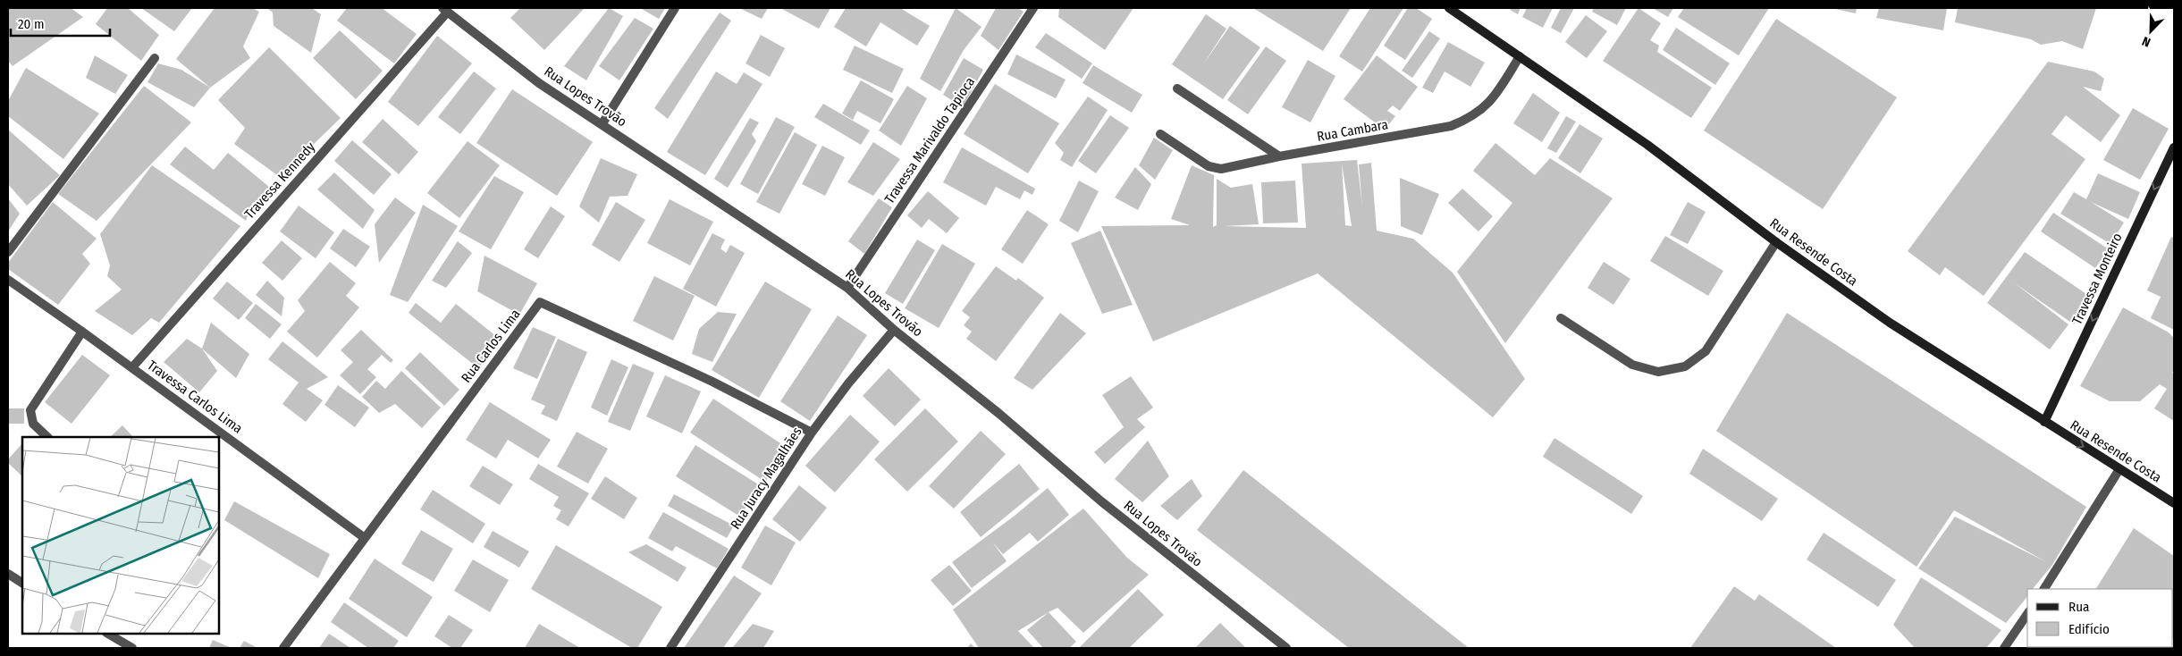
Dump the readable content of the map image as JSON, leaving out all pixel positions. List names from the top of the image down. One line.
{"streets":{"main road":["Rua Resende Costa","Travessa Monteiro"],"street":["Rua Lopes Trovão","Rua Cambara","Travessa Marivaldo Tapioca","Travessa Kennedy","Rua Carlos Lima","Travessa Carlos Lima","Rua Juracy Magalhães"]},"crossings":[["Rua Lopes Trovão","Travessa Marivaldo Tapioca"],["Rua Lopes Trovão","Travessa Kennedy"],["Rua Lopes Trovão","Rua Juracy Magalhães"],["Rua Cambara","Rua Resende Costa"],["Travessa Kennedy","Travessa Carlos Lima"],["Rua Resende Costa","Travessa Monteiro"],["Rua Carlos Lima","Travessa Carlos Lima"],["Rua Carlos Lima","Rua Juracy Magalhães"]],"one_way":["Travessa Monteiro"],"legend":["Rua","Edifício"],"scale_bar":"20 m","north":"bottom left"}
